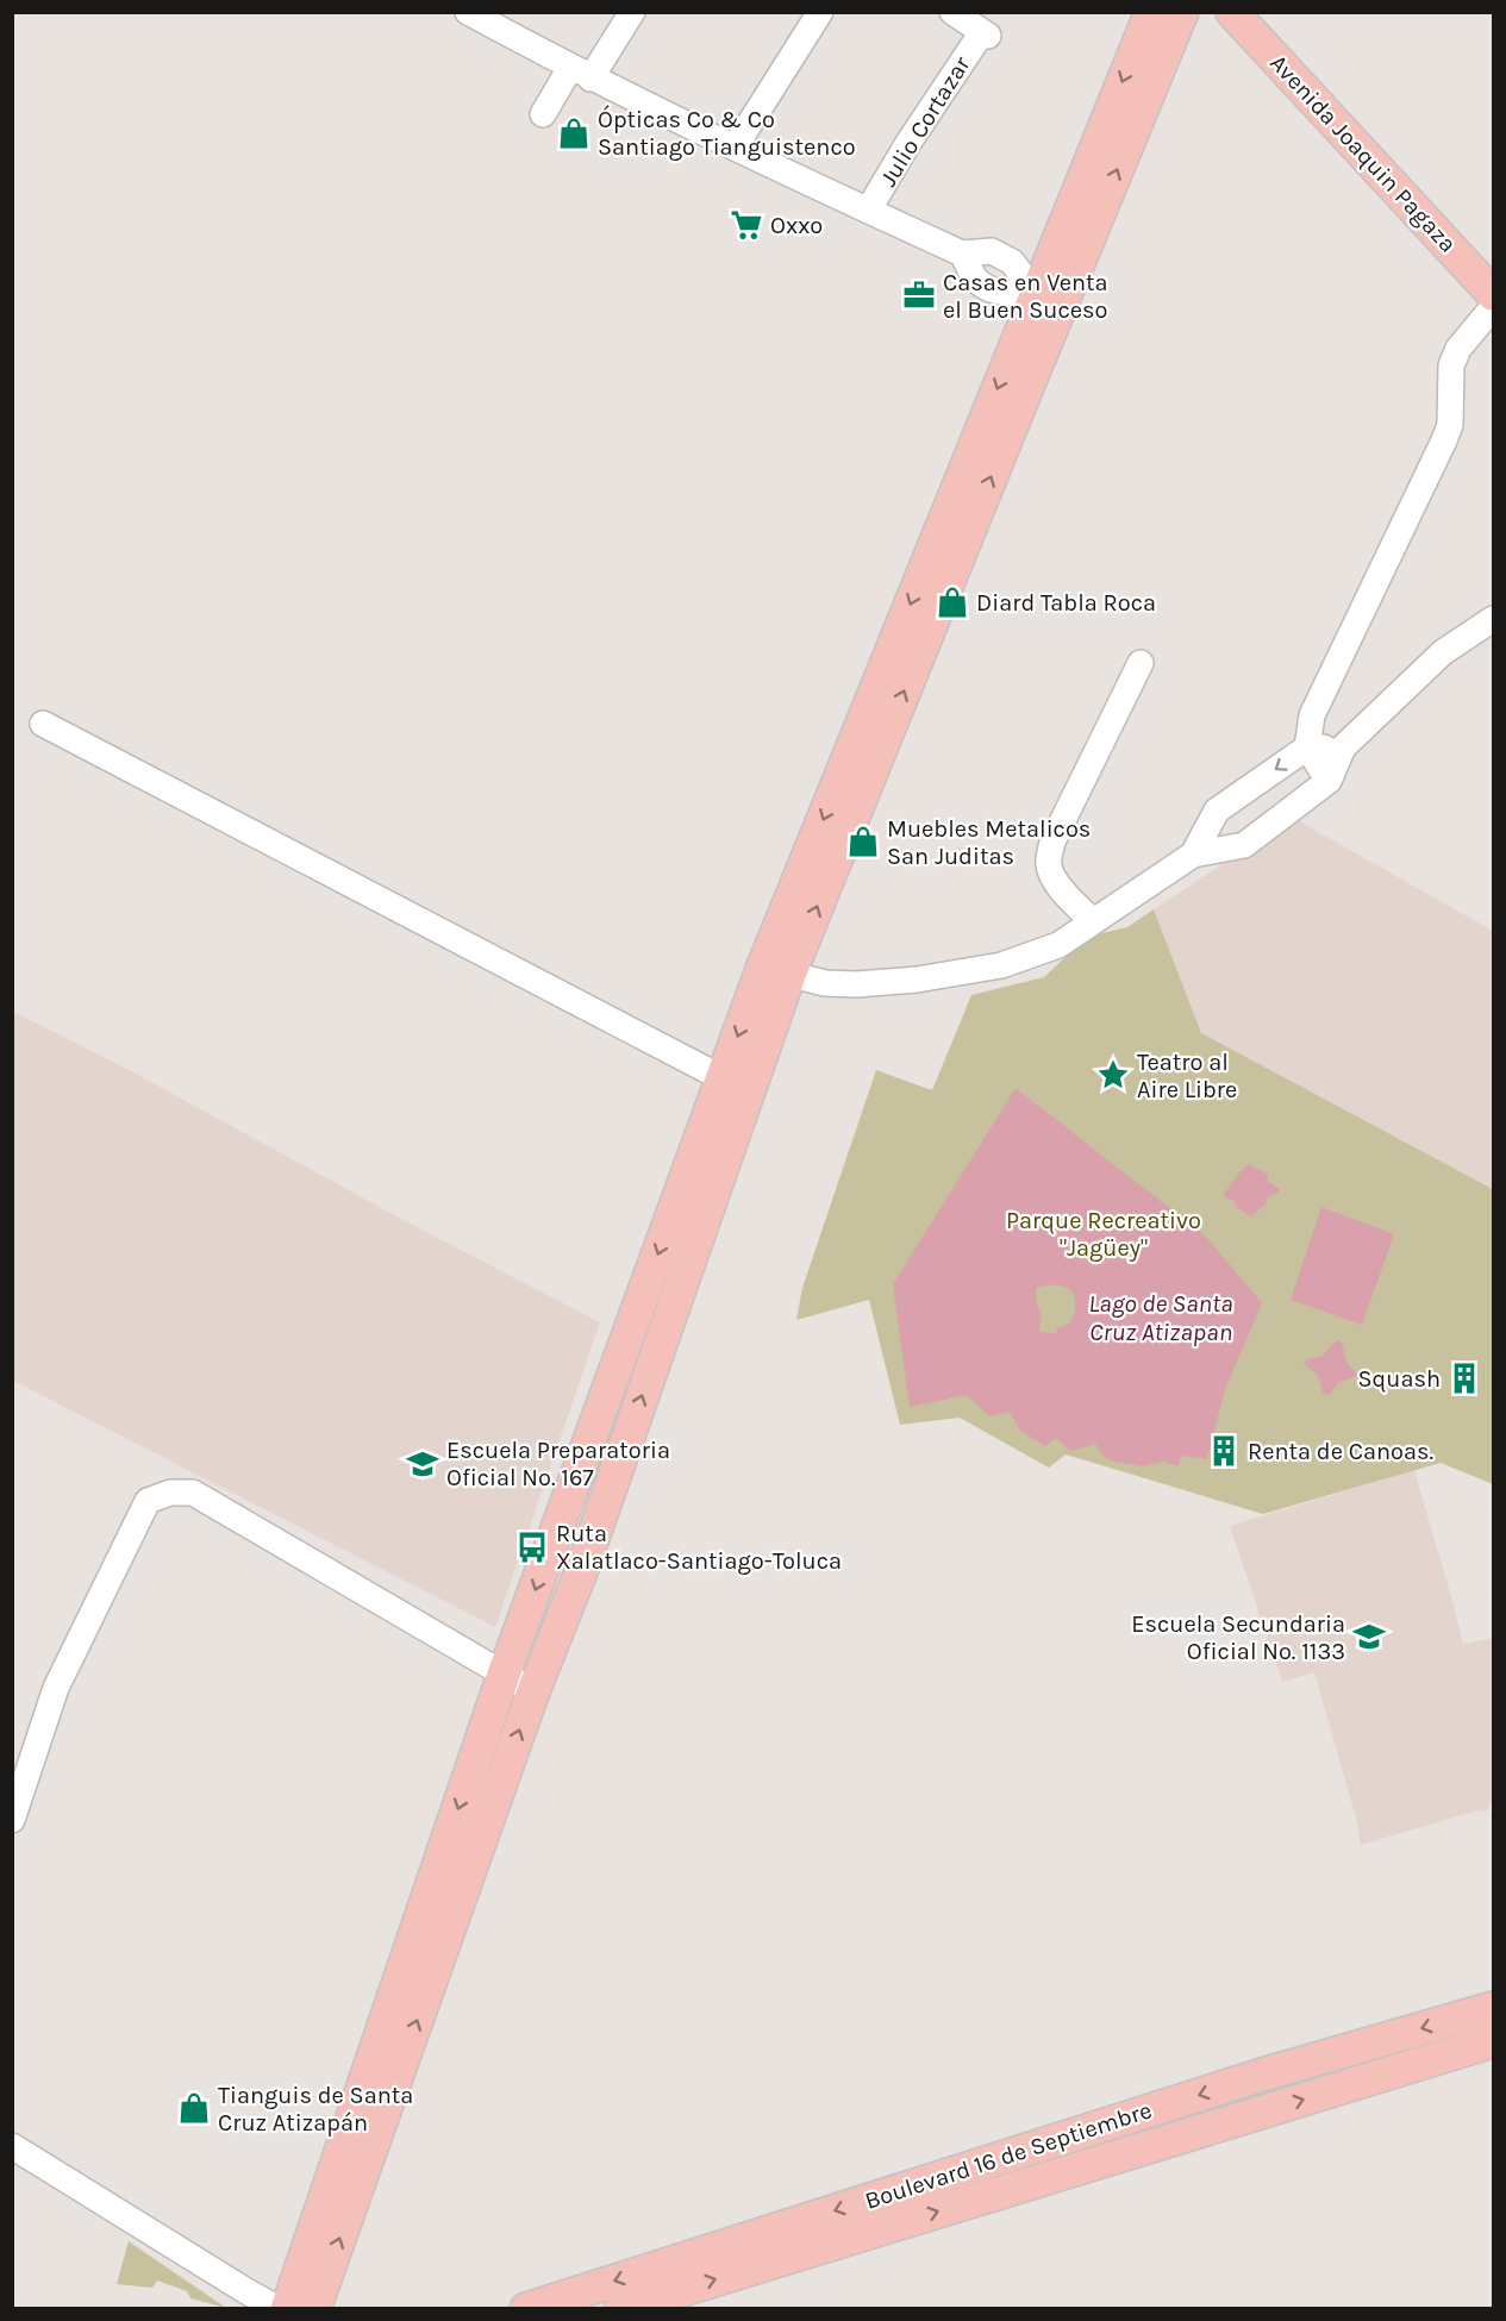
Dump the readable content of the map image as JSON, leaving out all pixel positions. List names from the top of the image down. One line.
{"streets":{"main road":["Avenida Joaquin Pagaza","Boulevard 16 de Septiembre"],"street":["Julio Cortazar"]},"water":["Lago de Santa Cruz Atizapan"],"parks":["Parque Recreativo \"Jagüey\""],"places":{"shop":["Ópticas Co & Co Santiago Tianguistenco","Diard Tabla Roca","Muebles Metalicos San Juditas","Tianguis de Santa Cruz Atizapán"],"supermarket":["Oxxo"],"office":["Casas en Venta el Buen Suceso"],"place":["Teatro al Aire Libre"],"building":["Squash","Renta de Canoas."],"school or university":["Escuela Preparatoria Oficial No. 167","Escuela Secundaria Oficial No. 1133"],"bus stop":["Ruta Xalatlaco-Santiago-Toluca"]}}
